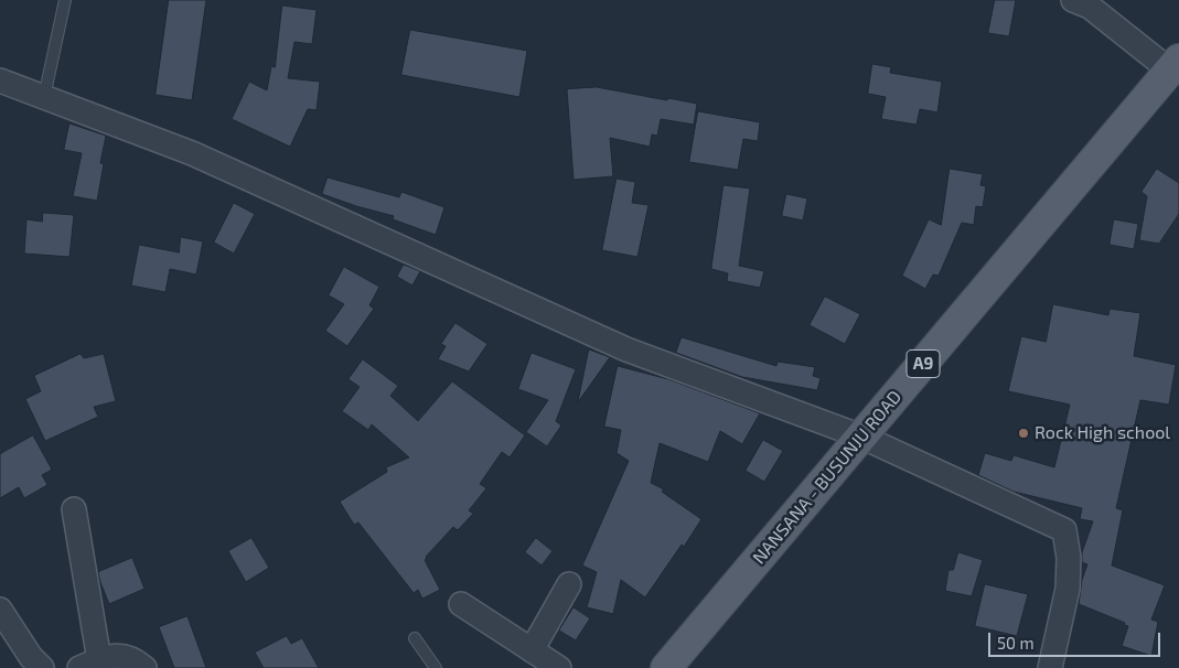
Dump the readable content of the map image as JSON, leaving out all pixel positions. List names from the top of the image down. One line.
{"streets":{"main road":["A9","NANSANA - BUSUNJU ROAD"]},"places":["Rock High school"],"scale_bar":"50 m"}
